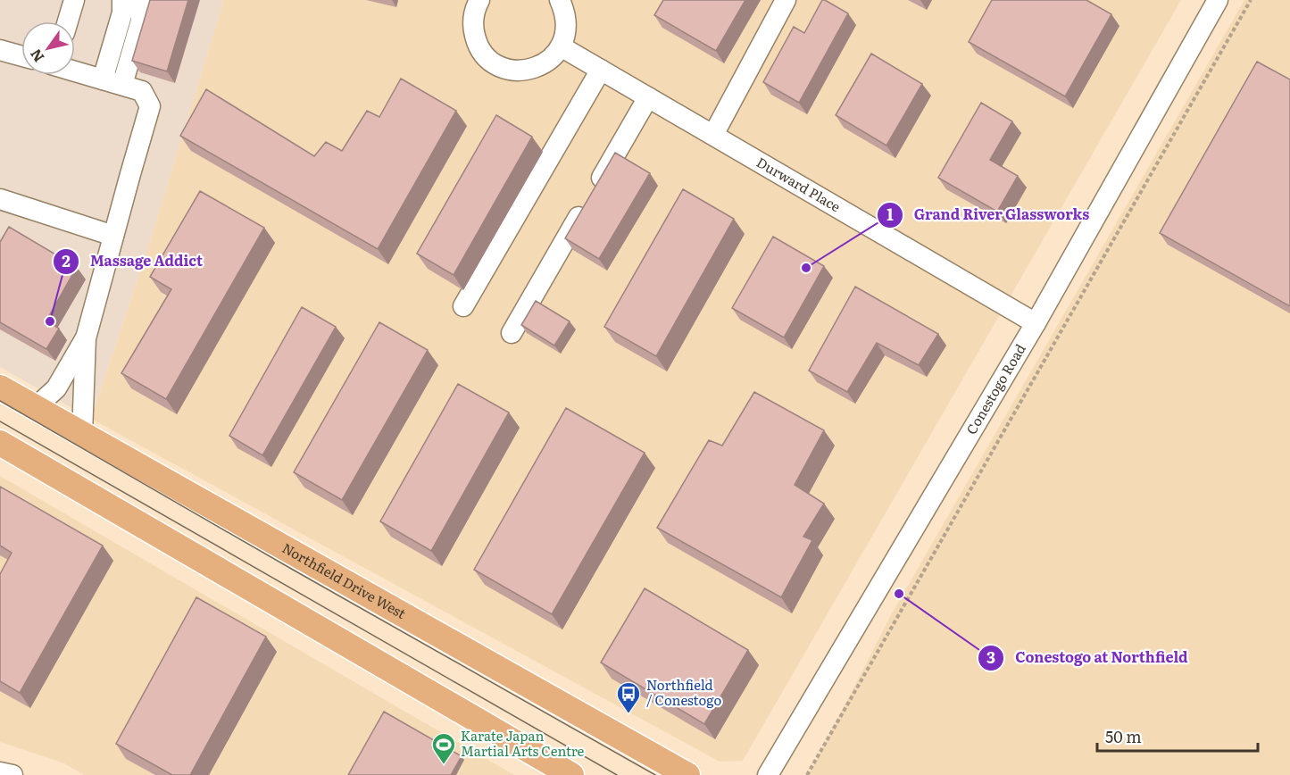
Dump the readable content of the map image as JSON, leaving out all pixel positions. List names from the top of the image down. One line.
{"streets":{"main road":["Northfield Drive West"],"street":["Durward Place","Conestogo Road"]},"crossings":[["Durward Place","Conestogo Road"]],"places":{"other":["Grand River Glassworks","Massage Addict","Conestogo at Northfield"],"bus stop":["Northfield / Conestogo"],"sports":["Karate Japan Martial Arts Centre"]},"scale_bar":"50 m","north":"bottom left"}
